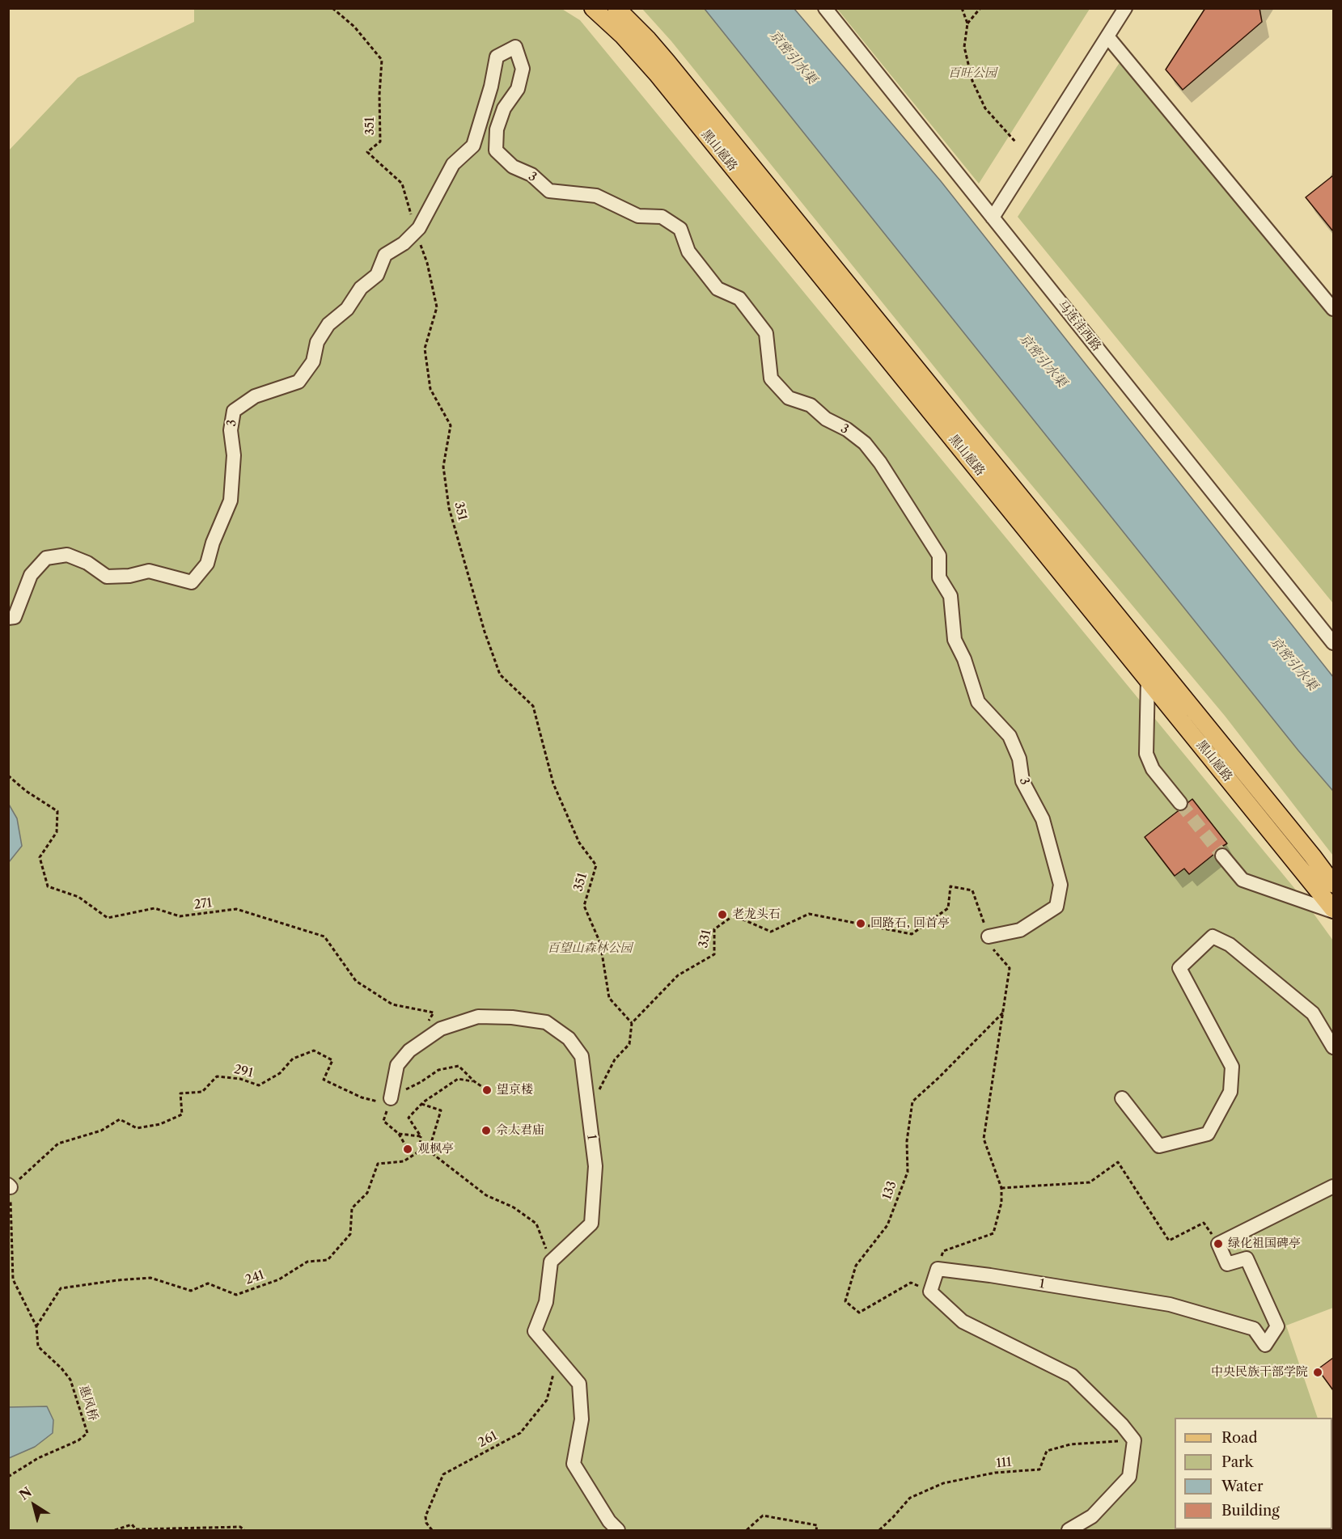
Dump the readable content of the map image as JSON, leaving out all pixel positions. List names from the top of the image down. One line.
{"streets":{"main road":["黑山扈路"],"street":["3","马连洼西路","1"],"path":["351","271","331","291","133","241","惠风桥","261","111"]},"crossings":[["351","3"],["351","331"],["3","331"],["291","1"],["241","惠风桥"]],"water":["京密引水渠"],"parks":["百旺公园","百望山森林公园"],"places":["老龙头石","回路石, 回首亭","望京楼","佘太君庙","观枫亭","绿化祖国碑亭","中央民族干部学院"],"legend":["Road","Park","Water","Building"],"north":"top left"}
